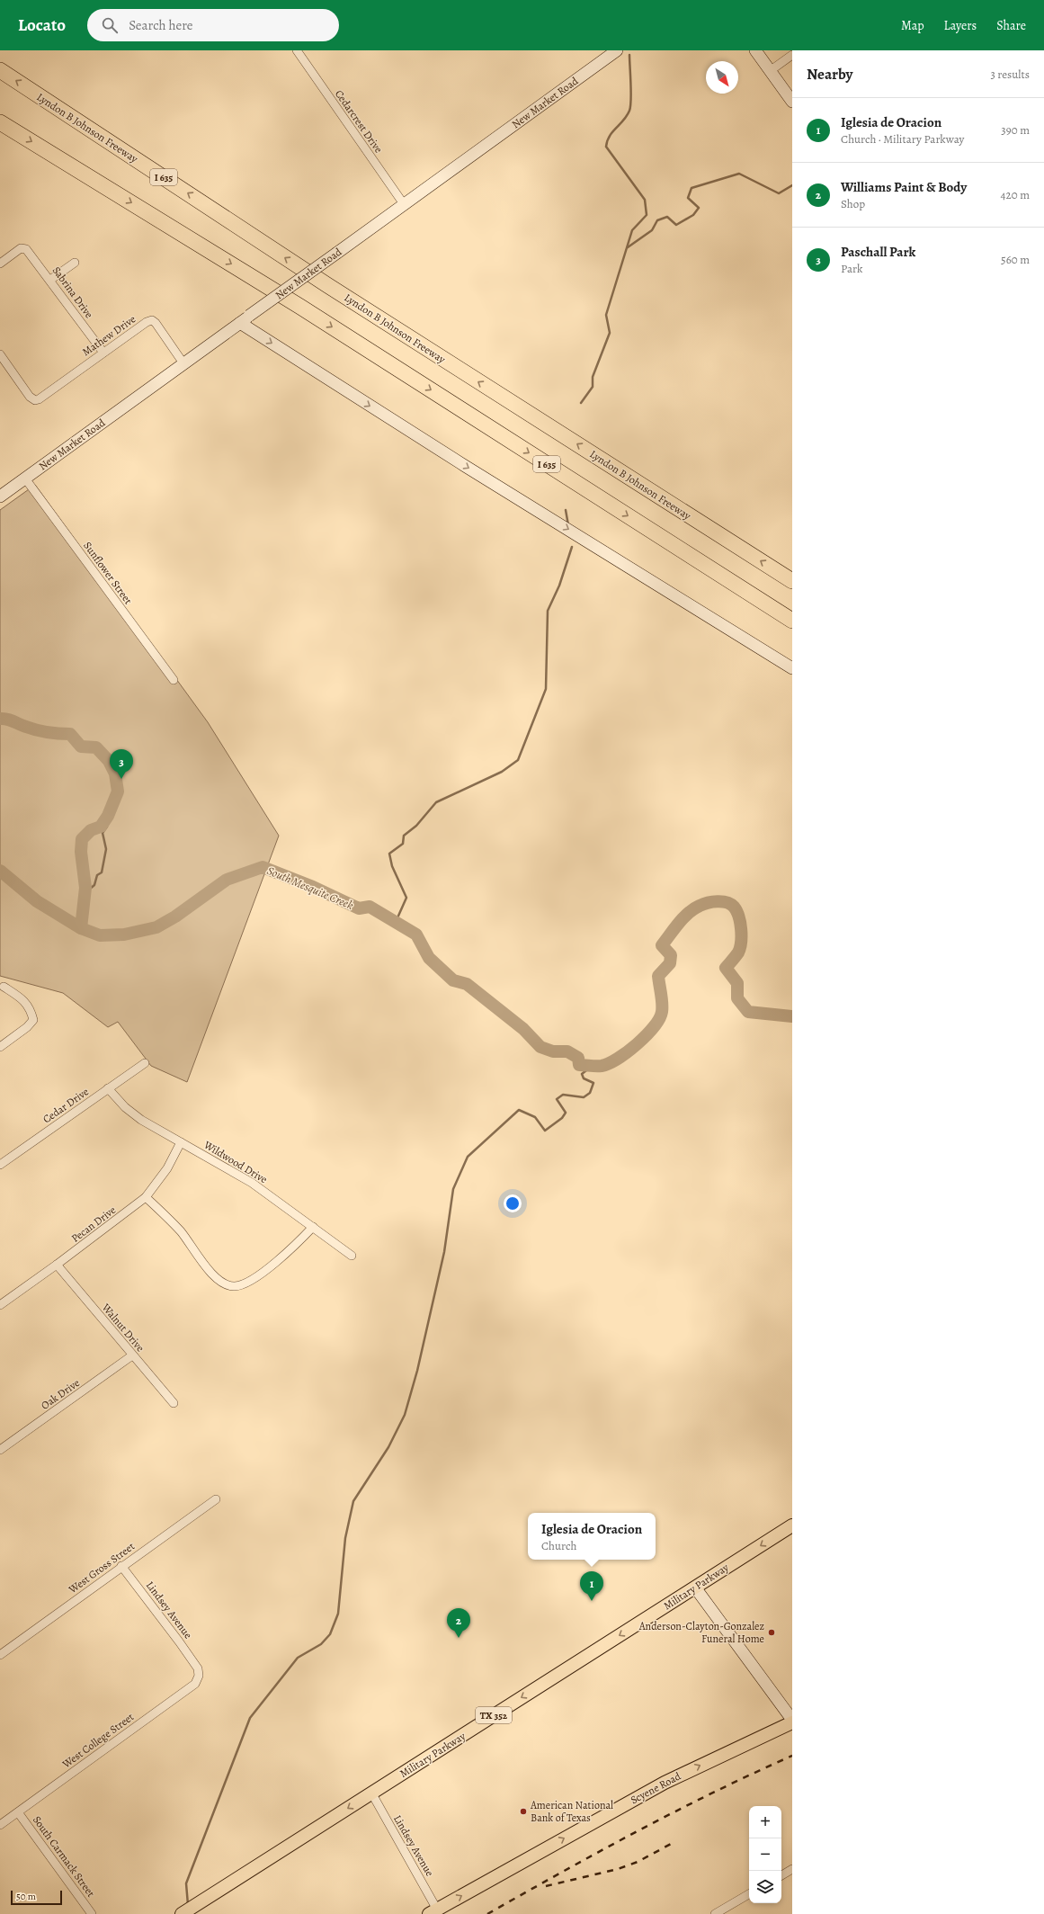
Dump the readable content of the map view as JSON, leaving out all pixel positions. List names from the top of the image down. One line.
{"streets":{"highway":["Lyndon B Johnson Freeway","I 635"],"main road":["Military Parkway","TX 352","Scyene Road"],"street":["New Market Road","Cedarcrest Drive","Sabrina Drive","Mathew Drive","Sunflower Street","Cedar Drive","Wildwood Drive","Pecan Drive","Walnut Drive","Oak Drive","West Gross Street","Lindsey Avenue","West College Street","South Carmack Street"]},"crossings":[["New Market Road","Cedarcrest Drive"],["New Market Road","Mathew Drive"],["New Market Road","Sunflower Street"],["Sabrina Drive","Mathew Drive"],["Cedar Drive","Wildwood Drive"],["Wildwood Drive","Pecan Drive"],["Pecan Drive","Walnut Drive"],["Walnut Drive","Oak Drive"],["West Gross Street","Lindsey Avenue"],["Military Parkway","Lindsey Avenue"],["Lindsey Avenue","West College Street"],["Lindsey Avenue","Scyene Road"],["West College Street","South Carmack Street"]],"one_way":["Military Parkway","Scyene Road"],"water":["South Mesquite Creek"],"places":["Anderson-Clayton-Gonzalez Funeral Home","American National Bank of Texas"],"scale_bar":"50 m","north":"bottom right","page":{"header":"Locato","search":"Search here","nav":["Map","Layers","Share"],"heading":["Nearby","3 results"],"list":[{"mark":"1","name":"Iglesia de Oracion","note":"Church · Military Parkway","value":"390 m"},{"mark":"2","name":"Williams Paint & Body","note":"Shop","value":"420 m"},{"mark":"3","name":"Paschall Park","note":"Park","value":"560 m"}],"pins":["3","1","2"],"popup":["Iglesia de Oracion","Church"],"map_buttons":["+","−"],"scale":"50 m"}}
